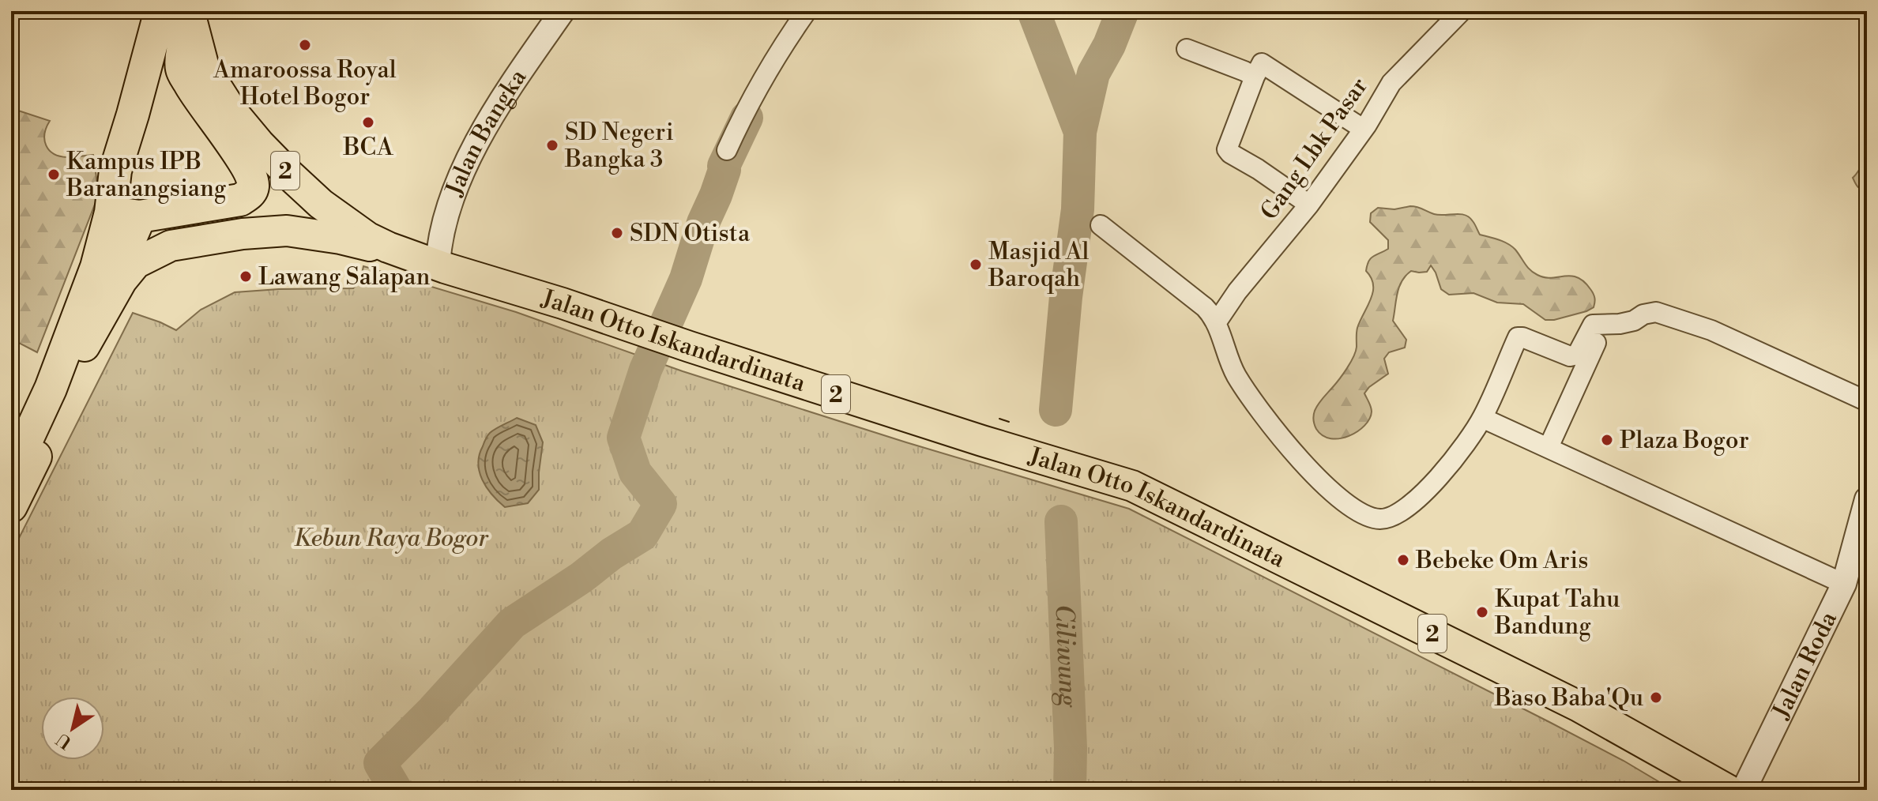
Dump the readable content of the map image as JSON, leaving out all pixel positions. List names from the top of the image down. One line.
{"streets":{"highway":["2"],"main road":["Jalan Otto Iskandardinata"],"street":["Jalan Bangka","Gang Lbk Pasar","Jalan Roda"]},"crossings":[["Jalan Bangka","Jalan Otto Iskandardinata"],["2","Jalan Otto Iskandardinata"]],"water":["Ciliwung"],"parks":["Kebun Raya Bogor"],"places":["Amaroossa Royal Hotel Bogor","BCA","SD Negeri Bangka 3","Kampus IPB Baranangsiang","SDN Otista","Masjid Al Baroqah","Lawang Salapan","Plaza Bogor","Bebeke Om Aris","Kupat Tahu Bandung","Baso Baba'Qu"],"north":"bottom left"}
